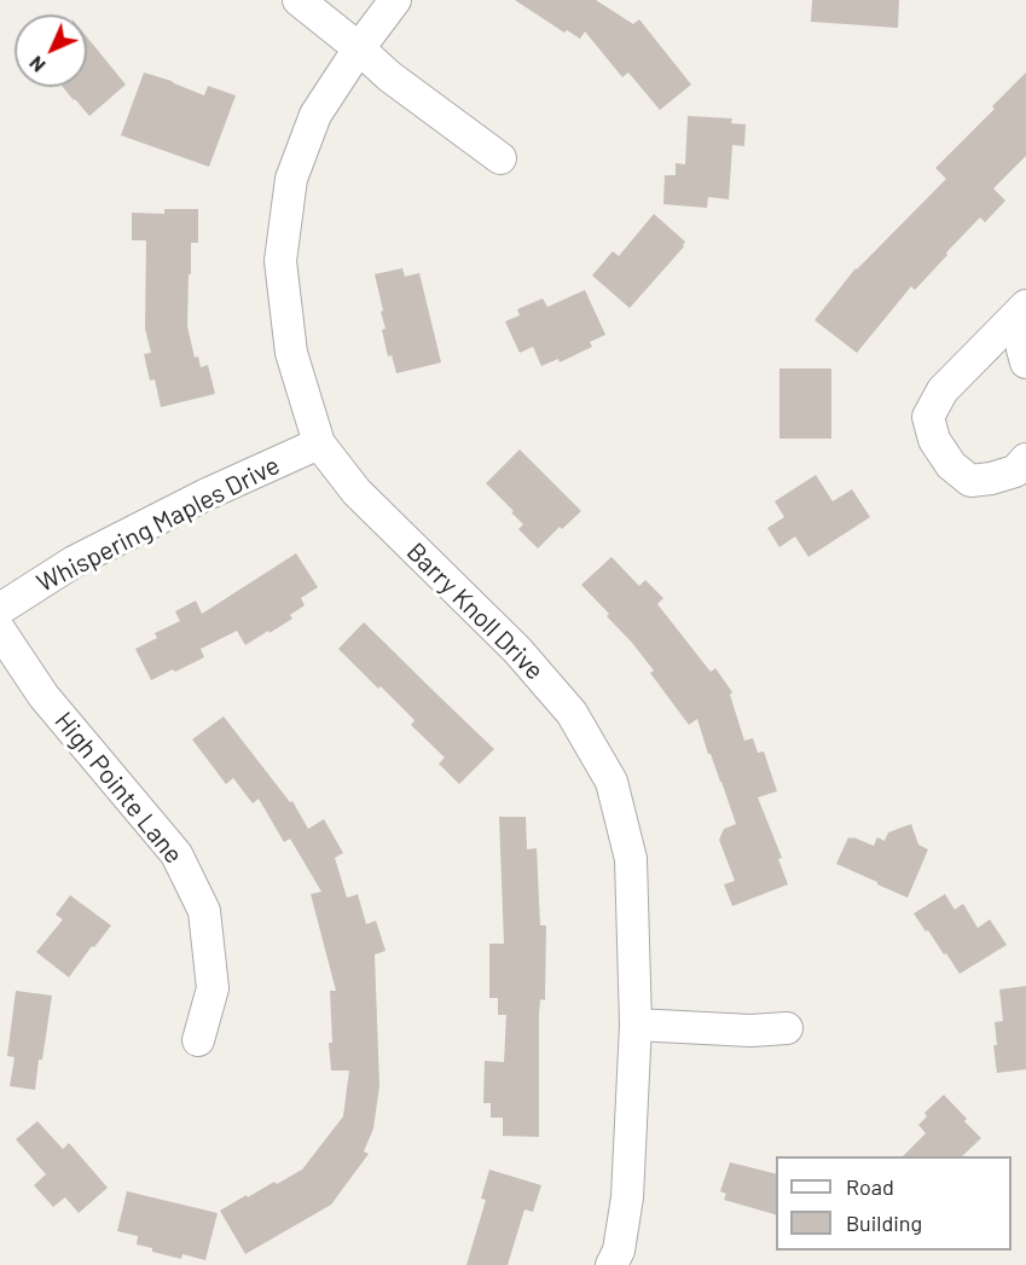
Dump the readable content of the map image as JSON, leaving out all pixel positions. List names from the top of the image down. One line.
{"streets":{"street":["Whispering Maples Drive","Barry Knoll Drive","High Pointe Lane"]},"crossings":[["Whispering Maples Drive","Barry Knoll Drive"]],"legend":["Road","Building"],"north":"bottom left"}
